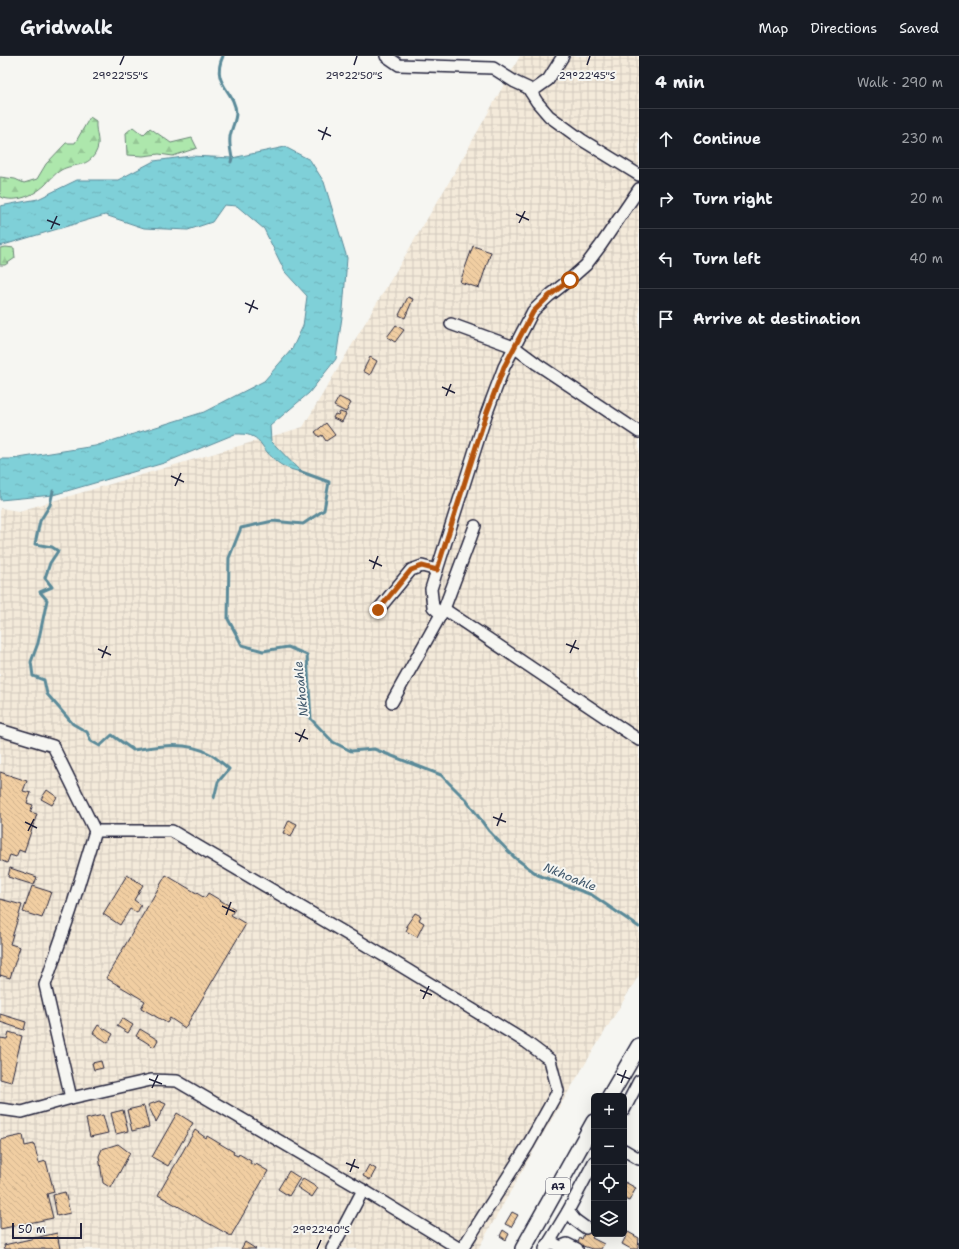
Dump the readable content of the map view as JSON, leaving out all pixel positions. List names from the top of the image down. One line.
{"streets":{"main road":["A7"]},"water":["Nkhoahle"],"scale_bar":"50 m","page":{"header":"Gridwalk","nav":["Map","Directions","Saved"],"heading":["4 min","Walk · 290 m"],"list":[["Continue","230 m"],["Turn right","20 m"],["Turn left","40 m"],"Arrive at destination"],"map_buttons":["+","−"],"scale":"50 m"},"coordinates":["29°22'55\"S","29°22'50\"S","29°22'45\"S","29°22'40\"S"]}
